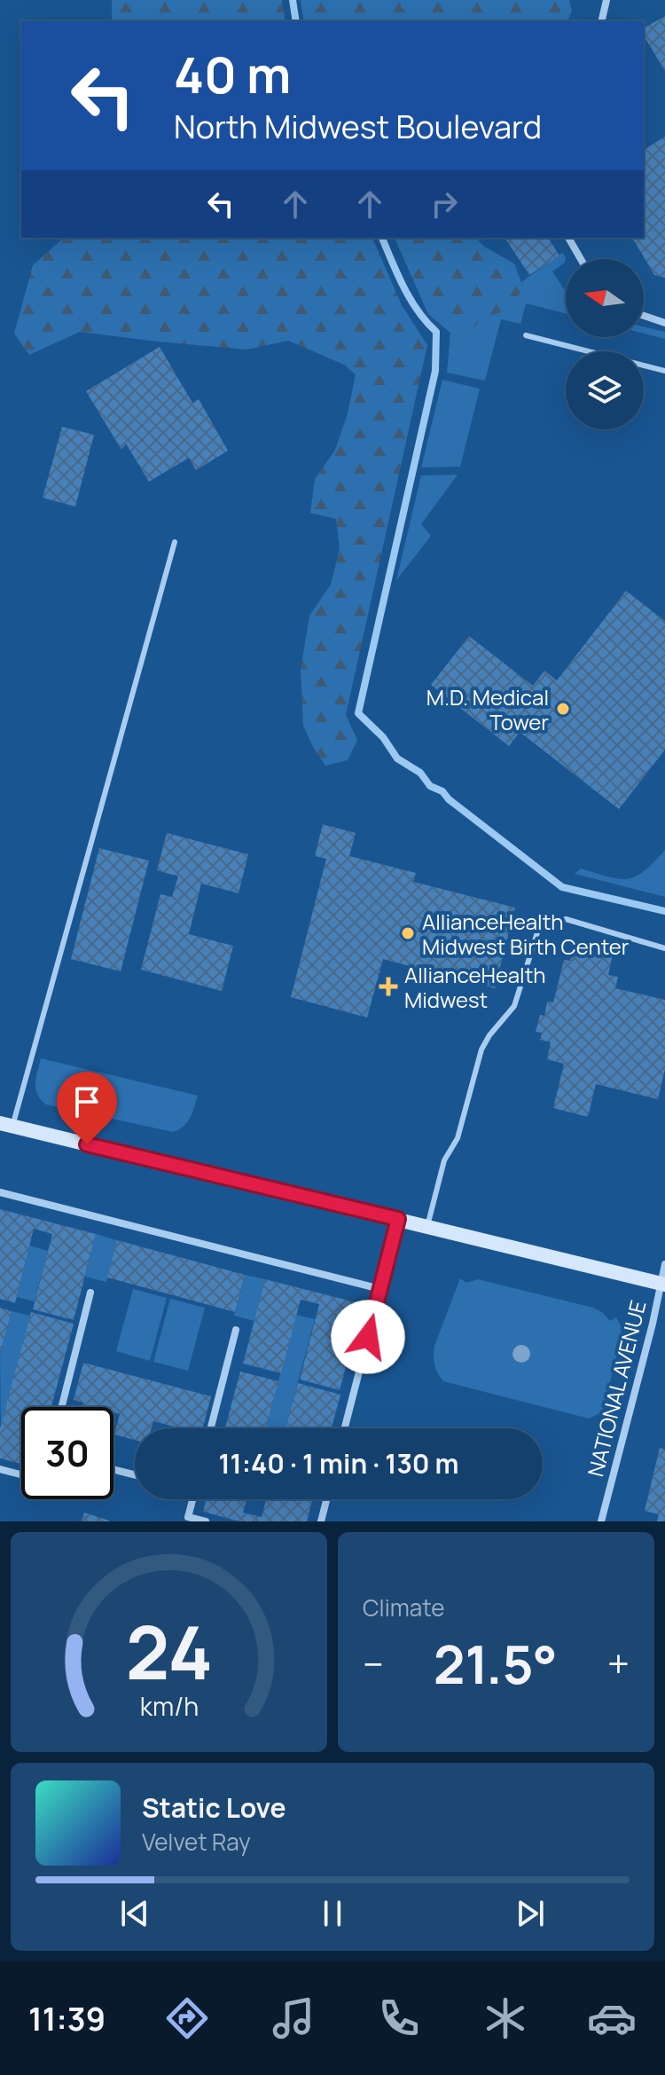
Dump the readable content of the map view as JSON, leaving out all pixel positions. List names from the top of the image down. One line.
{"streets":{"street":["NATIONAL AVENUE"]},"places":{"other":["M.D. Medical Tower","AllianceHealth Midwest Birth Center"],"health":["AllianceHealth Midwest"]},"north":"left","page":{"turn":["40 m","North Midwest Boulevard"],"limit":"30","trip":"11:40 · 1 min · 130 m","tile":"Climate","heat":["−","21.5°","+"],"song":["Static Love","Velvet Ray"],"tabs":"11:39","gauge":["24","km/h"]}}
